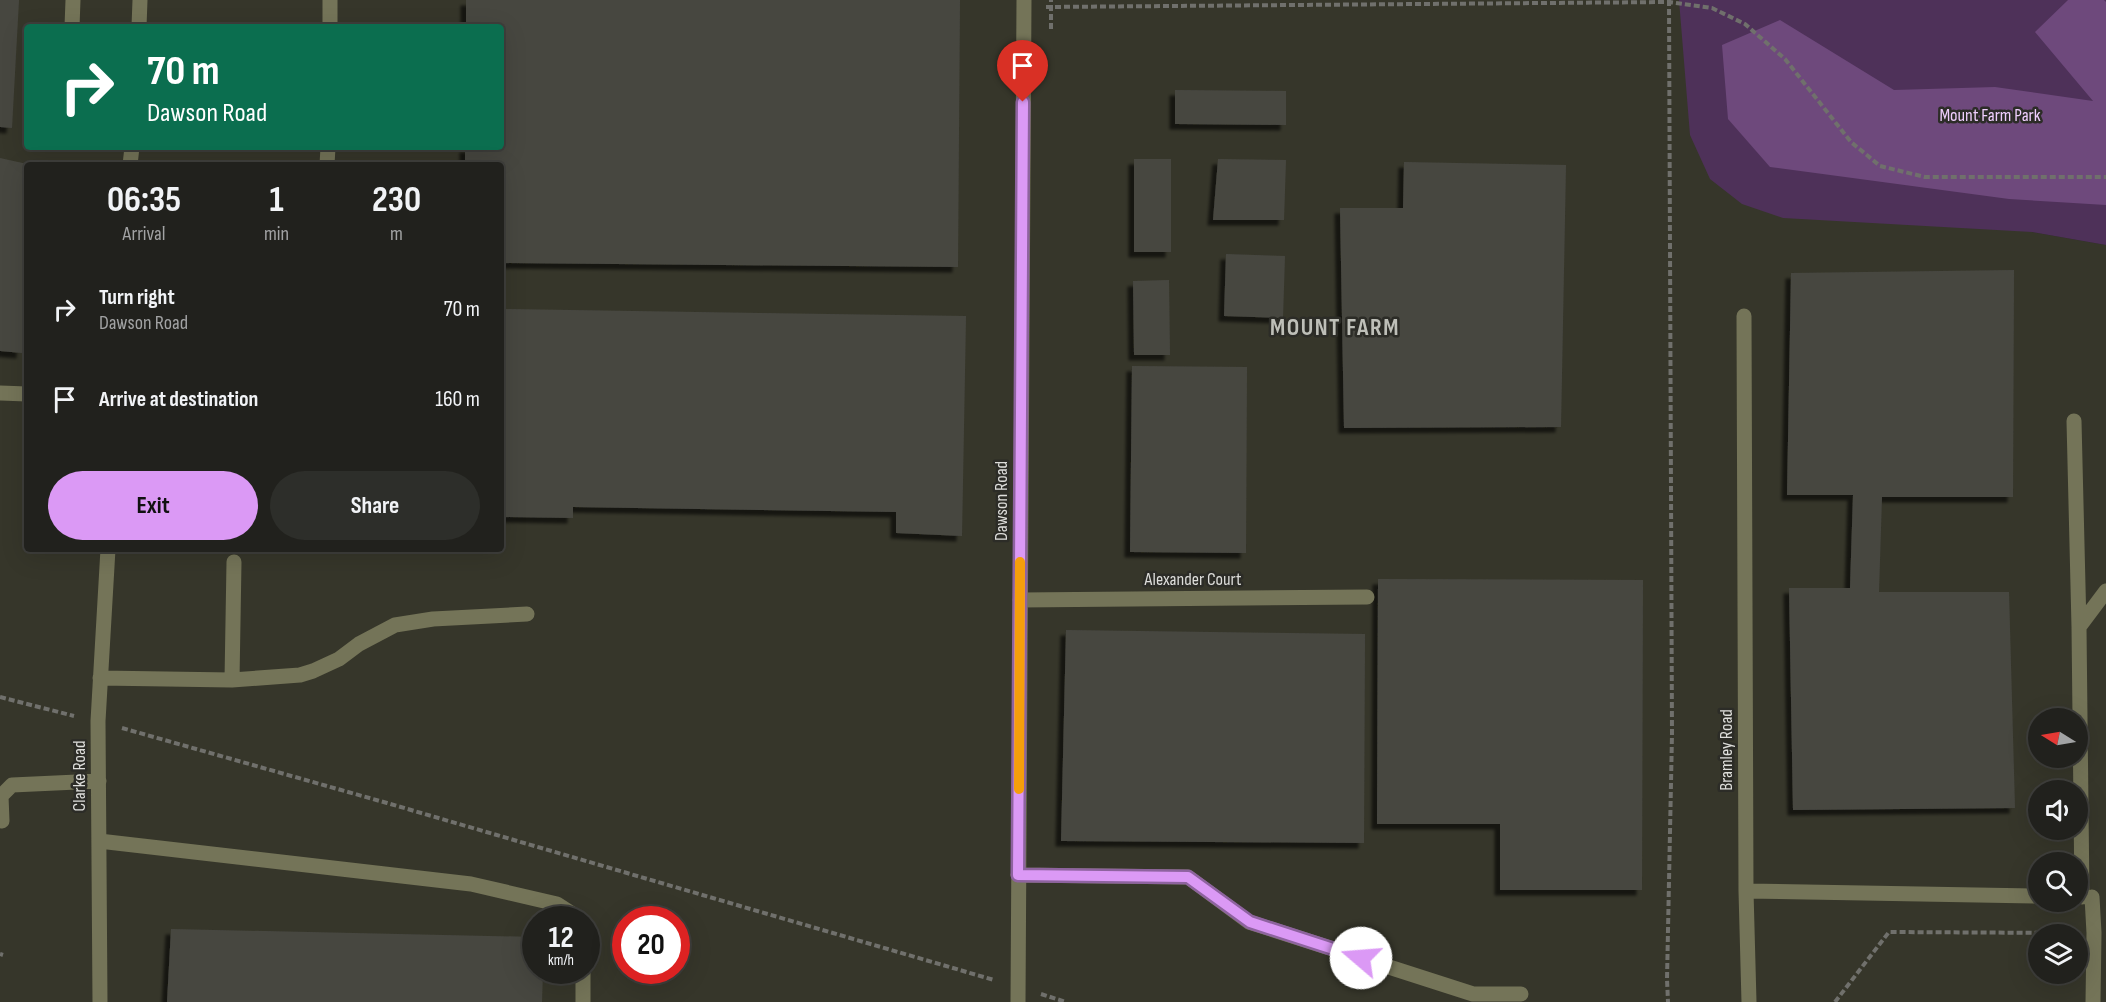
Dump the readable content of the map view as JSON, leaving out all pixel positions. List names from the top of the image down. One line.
{"streets":{"street":["Dawson Road","Alexander Court","Bramley Road","Clarke Road"]},"crossings":[["Dawson Road","Alexander Court"]],"districts":["MOUNT FARM"],"parks":["Mount Farm Park"],"north":"left","page":{"turn":["70 m","Dawson Road"],"eta":["06:35","Arrival","1","min","230","m"],"list":[{"name":"Turn right","note":"Dawson Road","value":"70 m"},{"name":"Arrive at destination","value":"160 m"}],"buttons":["Exit","Share"],"speed":"12 km/h","limit":"20"}}
